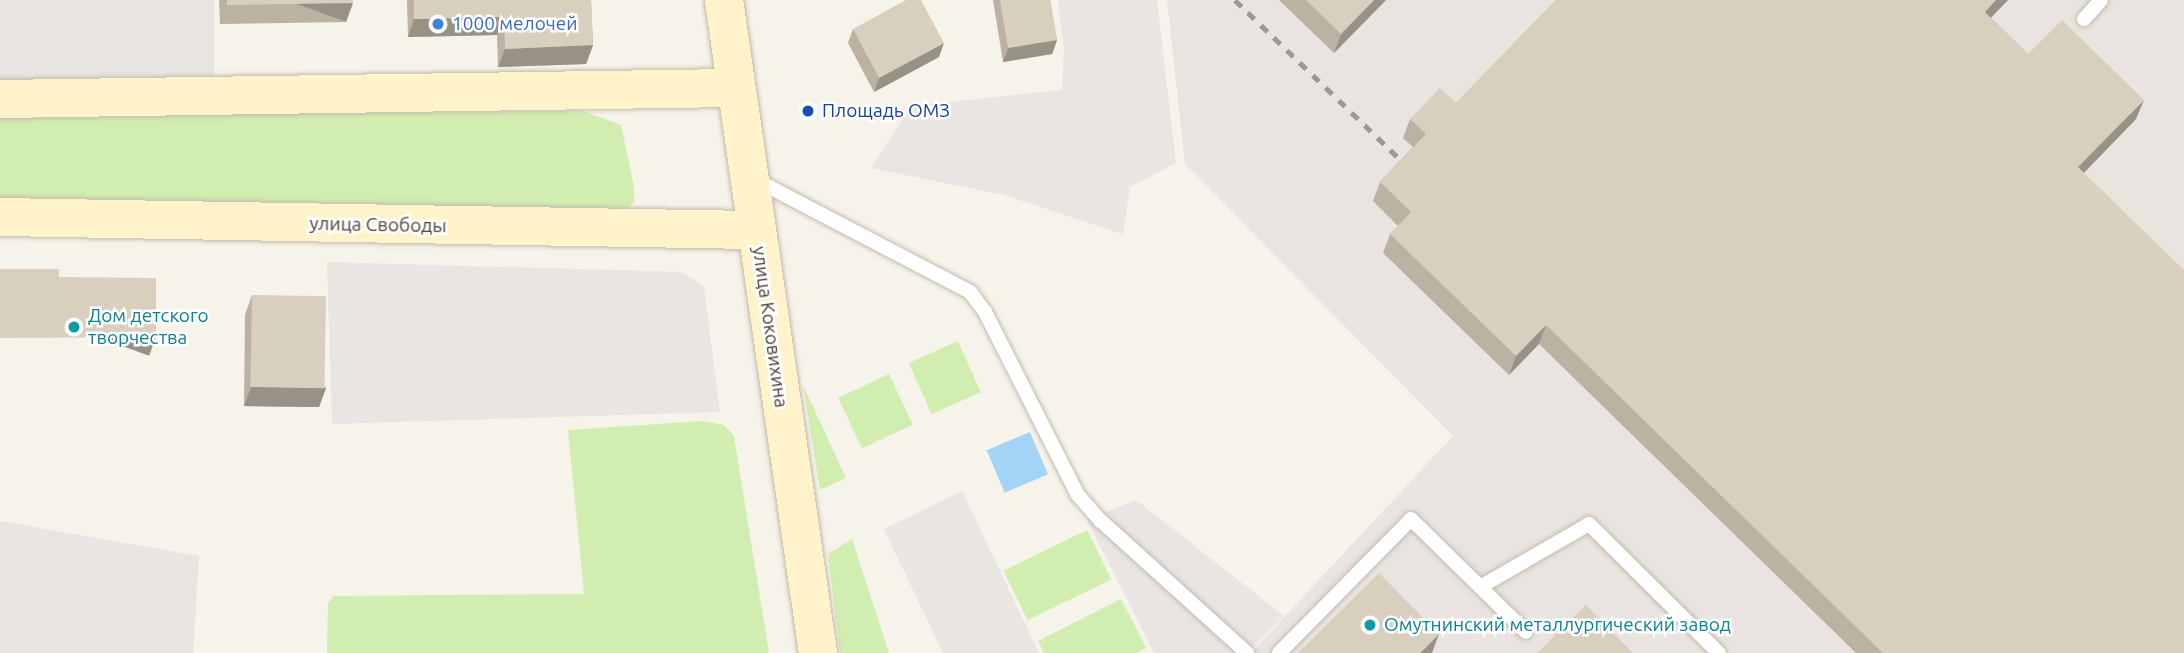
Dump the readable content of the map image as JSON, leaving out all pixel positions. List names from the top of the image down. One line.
{"streets":{"main road":["улица Свободы","улица Коковихина"]},"crossings":[["улица Свободы","улица Коковихина"]],"places":["1000 мелочей","Площадь ОМЗ","Дом детского творчества","Омутнинский металлургический завод"]}
